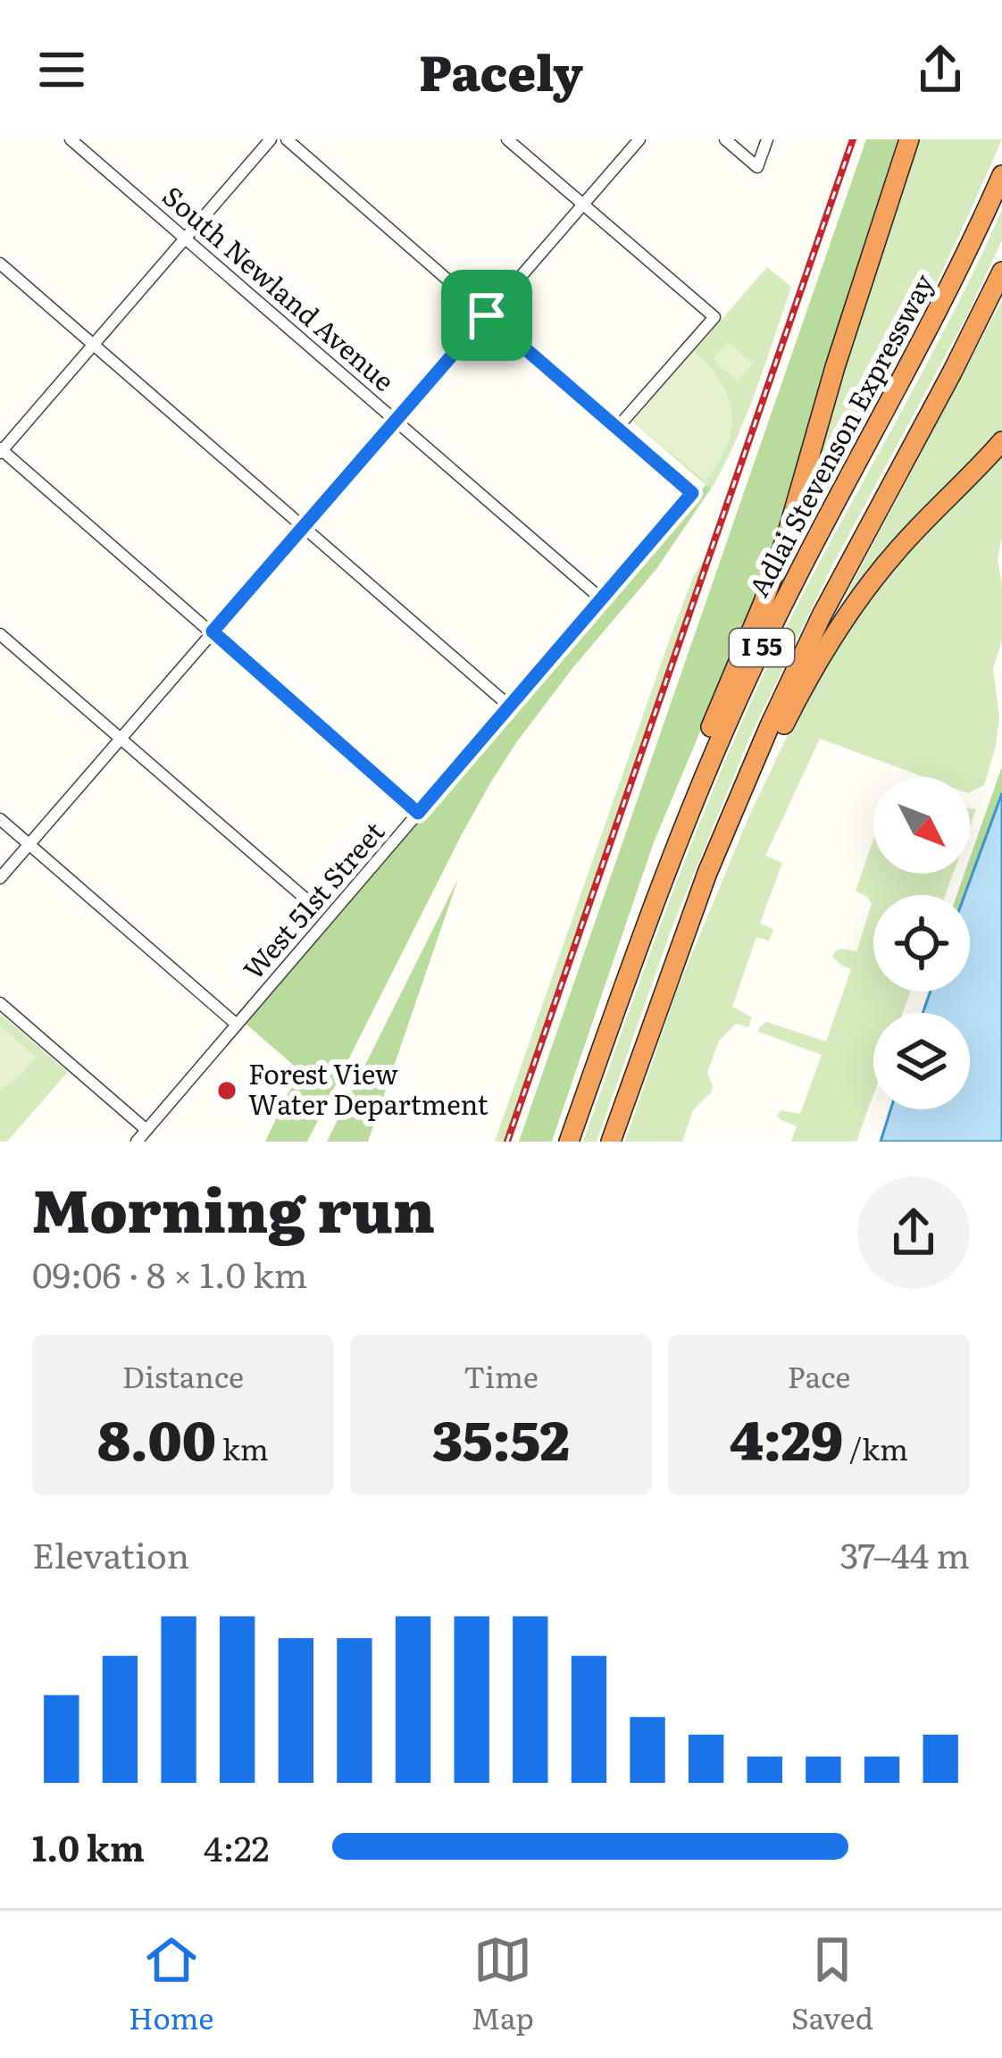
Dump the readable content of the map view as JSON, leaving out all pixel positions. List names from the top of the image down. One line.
{"streets":{"highway":["Adlai Stevenson Expressway","I 55"],"street":["South Newland Avenue","West 51st Street"]},"crossings":[["South Newland Avenue","West 51st Street"]],"places":["Forest View Water Department"],"north":"bottom right","page":{"header":"Pacely","heading":["Morning run","09:06 · 8 × 1.0 km"],"stats":[["Distance","8.00 km"],["Time","35:52"],["Pace","4:29 /km"]],"chart":["Elevation","37–44 m"],"list":[{"name":"1.0 km","note":"4:22"}],"tabs":["Home","Map","Saved"]}}
